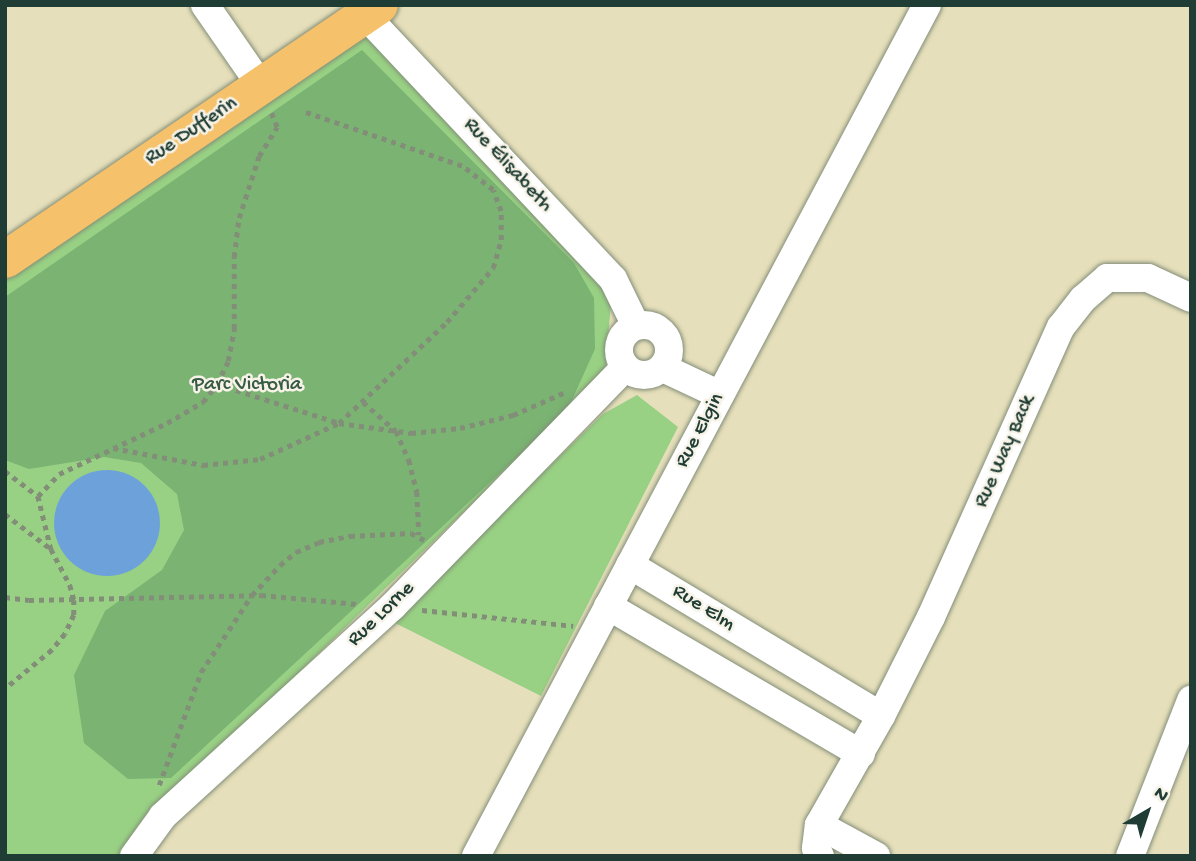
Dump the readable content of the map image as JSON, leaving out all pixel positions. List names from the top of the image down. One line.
{"streets":{"main road":["Rue Dufferin"],"street":["Rue Élisabeth","Rue Elgin","Rue Way Back","Rue Elm","Rue Lorne"]},"crossings":[["Rue Dufferin","Rue Élisabeth"],["Rue Élisabeth","Rue Lorne"],["Rue Elgin","Rue Elm"],["Rue Way Back","Rue Elm"]],"parks":["Parc Victoria"],"north":"top right"}
